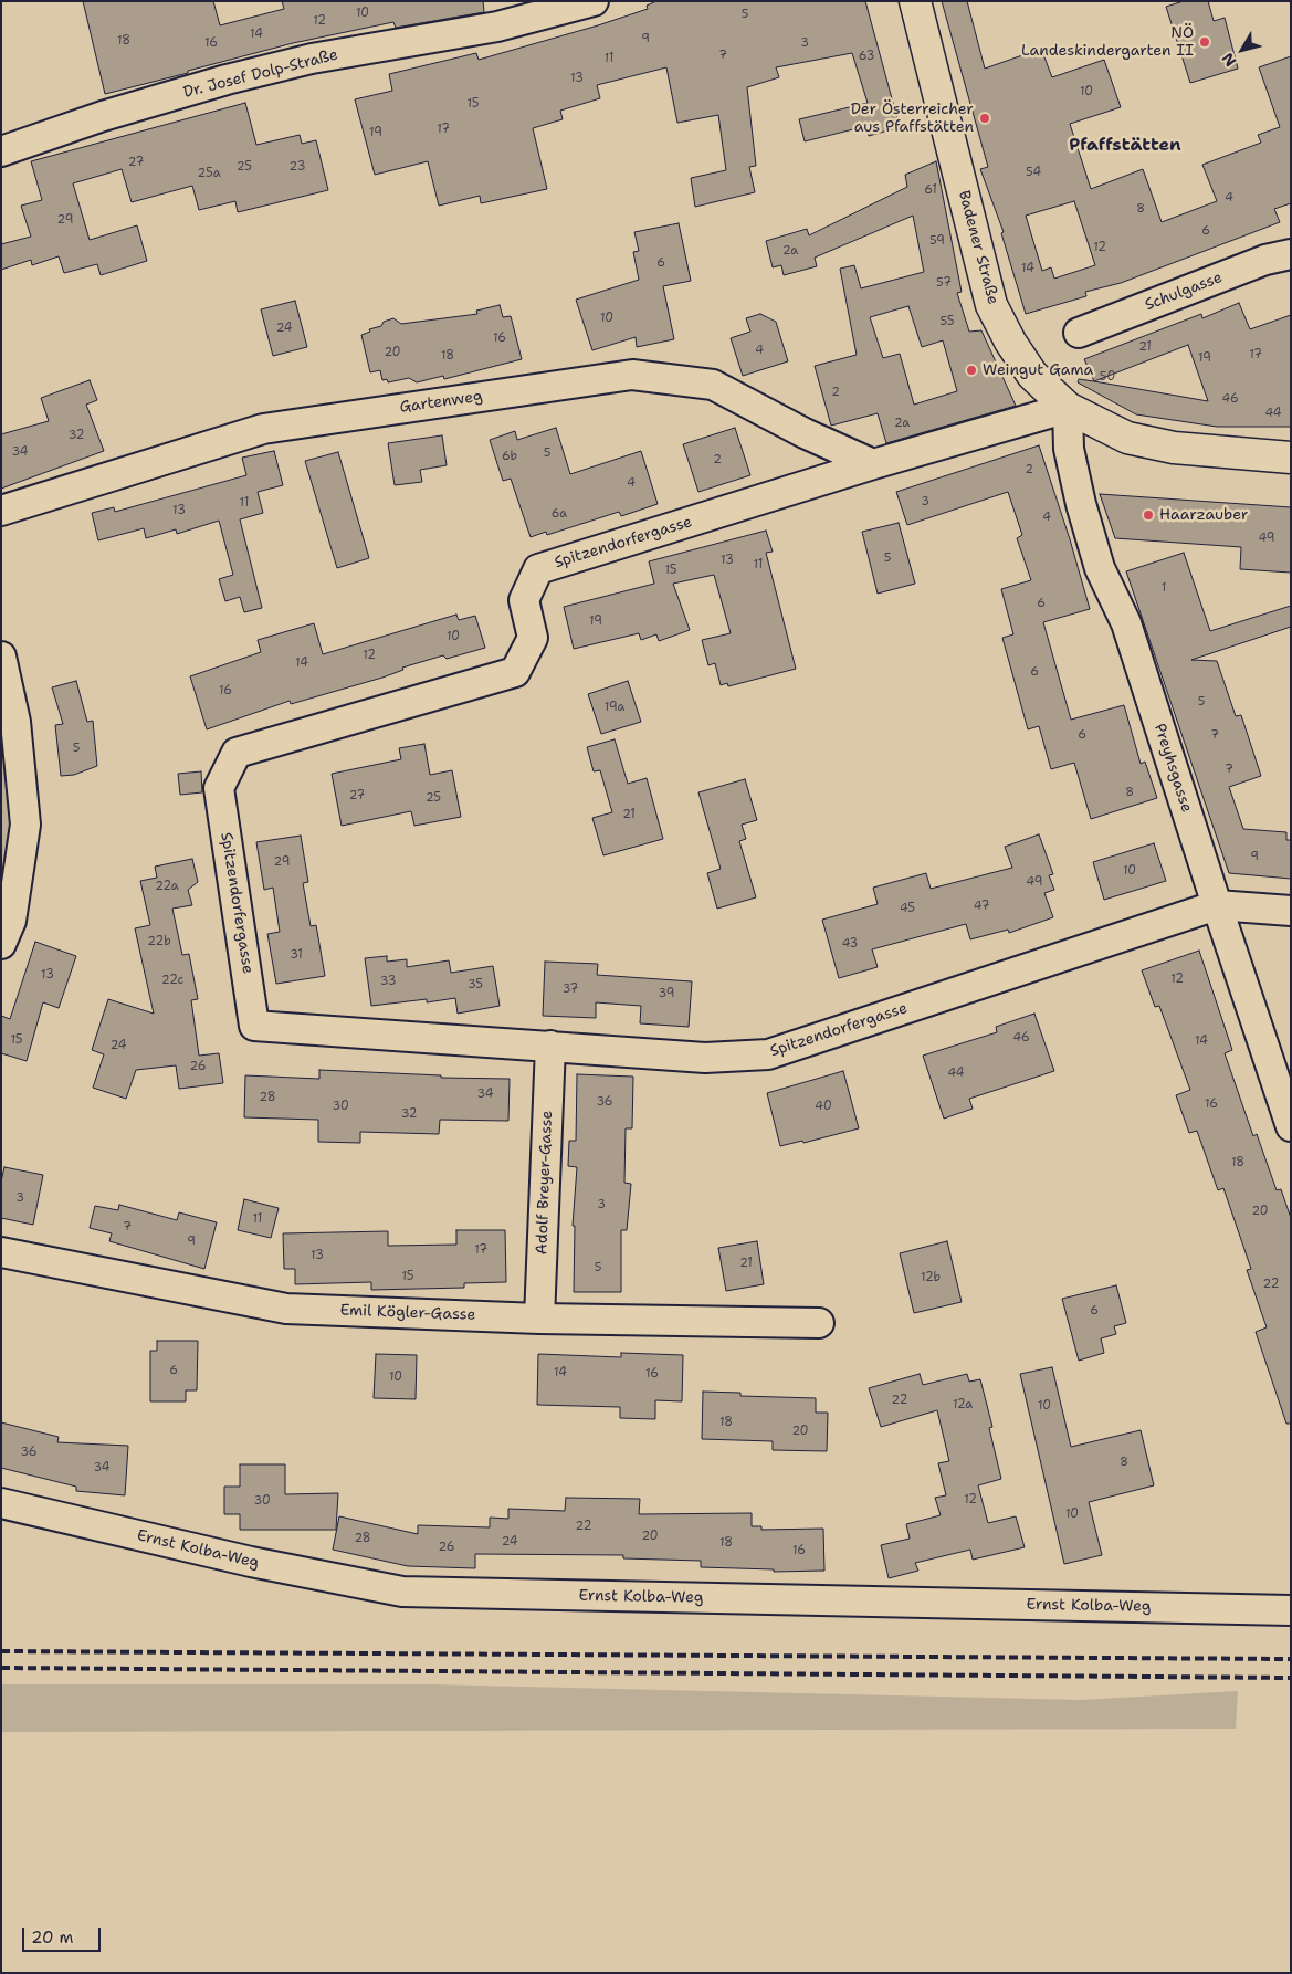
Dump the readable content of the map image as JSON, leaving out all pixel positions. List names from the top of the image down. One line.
{"streets":{"main road":["Badener Straße"],"street":["Dr. Josef Dolp-Straße","Schulgasse","Gartenweg","Spitzendorfergasse","Preyhsgasse","Adolf Breyer-Gasse","Emil Kögler-Gasse","Ernst Kolba-Weg"]},"crossings":[["Badener Straße","Spitzendorfergasse"],["Badener Straße","Preyhsgasse"],["Gartenweg","Spitzendorfergasse"],["Spitzendorfergasse","Preyhsgasse"],["Spitzendorfergasse","Adolf Breyer-Gasse"],["Adolf Breyer-Gasse","Emil Kögler-Gasse"]],"districts":["Pfaffstätten"],"places":["NÖ Landeskindergarten II","Der Österreicher aus Pfaffstätten","Weingut Gama","Haarzauber"],"house_numbers":["10","5","12","14","9","18","16","3","7","63","11","13","10","15","17","19","27","25","23","54","25a","61","4","8","29","6","59","12","2a","6","14","57","10","55","24","16","21","4","20","17","18","19","50","2","46","44","2a","32","34","5","6b","2","2","4","3","11","13","6a","4","49","5","13","11","15","1","6","19","10","12","14","6","16","5","19a","6","7","5","7","8","27","25","21","9","29","10","49","22a","47","45","22b","43","31","13","12","22c","33","35","37","39","46","15","14","24","26","44","34","28","36","16","30","40","32","18","3","3","20","11","7","9","17","13","21","5","15","12b","22","6","6","14","16","10","22","12a","10","18","20","36","8","34","12","30","10","22","20","28","24","18","26","16"],"scale_bar":"20 m","north":"bottom left"}
